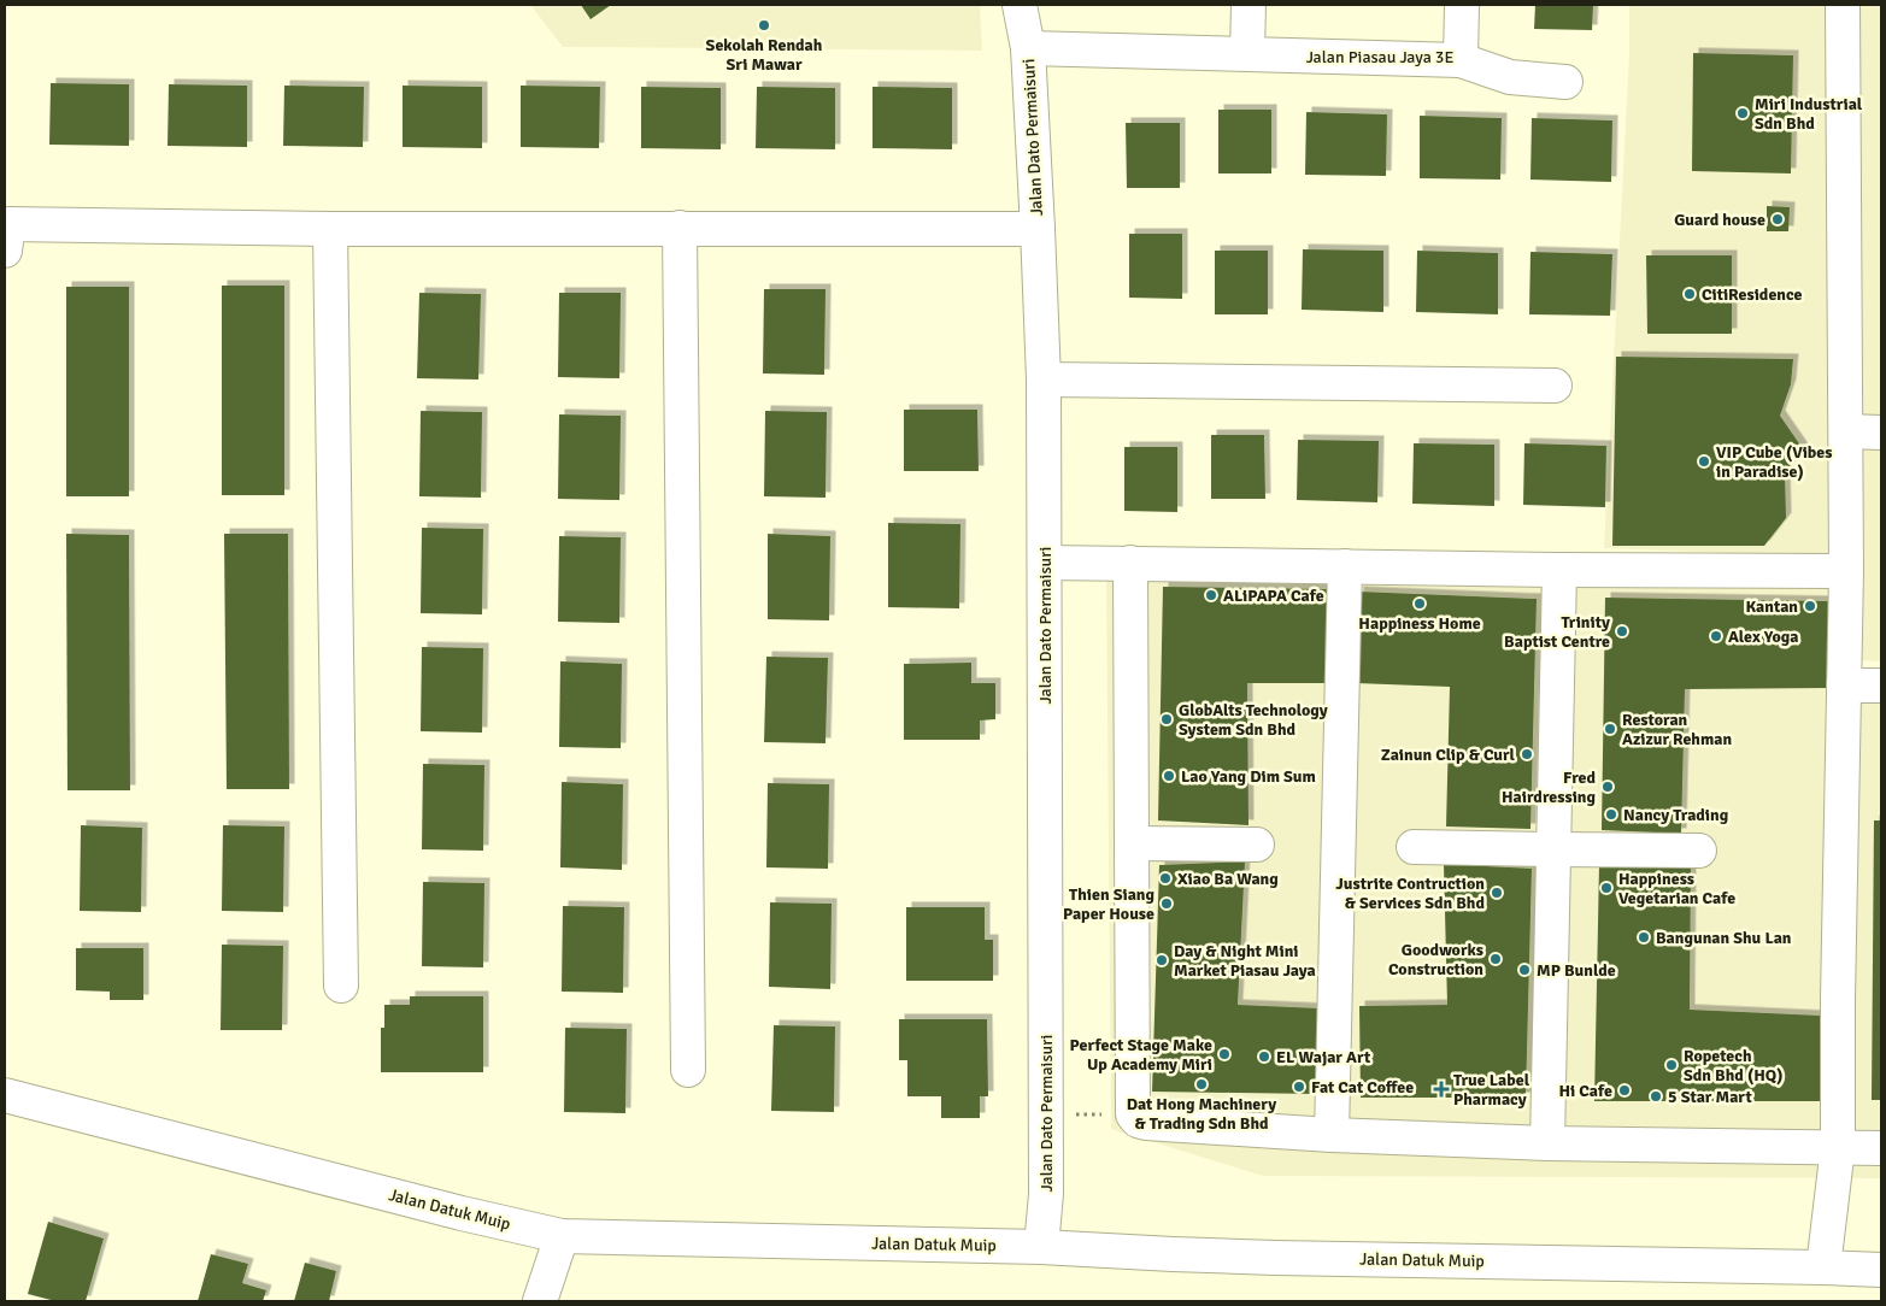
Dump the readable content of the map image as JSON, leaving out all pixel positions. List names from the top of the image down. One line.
{"streets":{"street":["Jalan Piasau Jaya 3E","Jalan Dato Permaisuri","Jalan Datuk Muip"]},"crossings":[["Jalan Piasau Jaya 3E","Jalan Dato Permaisuri"],["Jalan Dato Permaisuri","Jalan Datuk Muip"]],"places":{"other":["Sekolah Rendah Sri Mawar","Miri Industrial Sdn Bhd","Guard house","CitiResidence","VIP Cube (Vibes in Paradise)","ALiPAPA Cafe","Happiness Home","Kantan","Trinity Baptist Centre","Alex Yoga","GlobAlts Technology System Sdn Bhd","Restoran Azizur Rehman","Zainun Clip & Curl","Lao Yang Dim Sum","Fred Hairdressing","Nancy Trading","Xiao Ba Wang","Happiness Vegetarian Cafe","Justrite Contruction & Services Sdn Bhd","Thien Siang Paper House","Bangunan Shu Lan","Goodworks Construction","Day & Night Mini Market Piasau Jaya","MP Bunlde","Perfect Stage Make Up Academy Miri","EL Wajar Art","Ropetech Sdn Bhd (HQ)","Dat Hong Machinery & Trading Sdn Bhd","Fat Cat Coffee","Hi Cafe","5 Star Mart"],"health":["True Label Pharmacy"]}}
